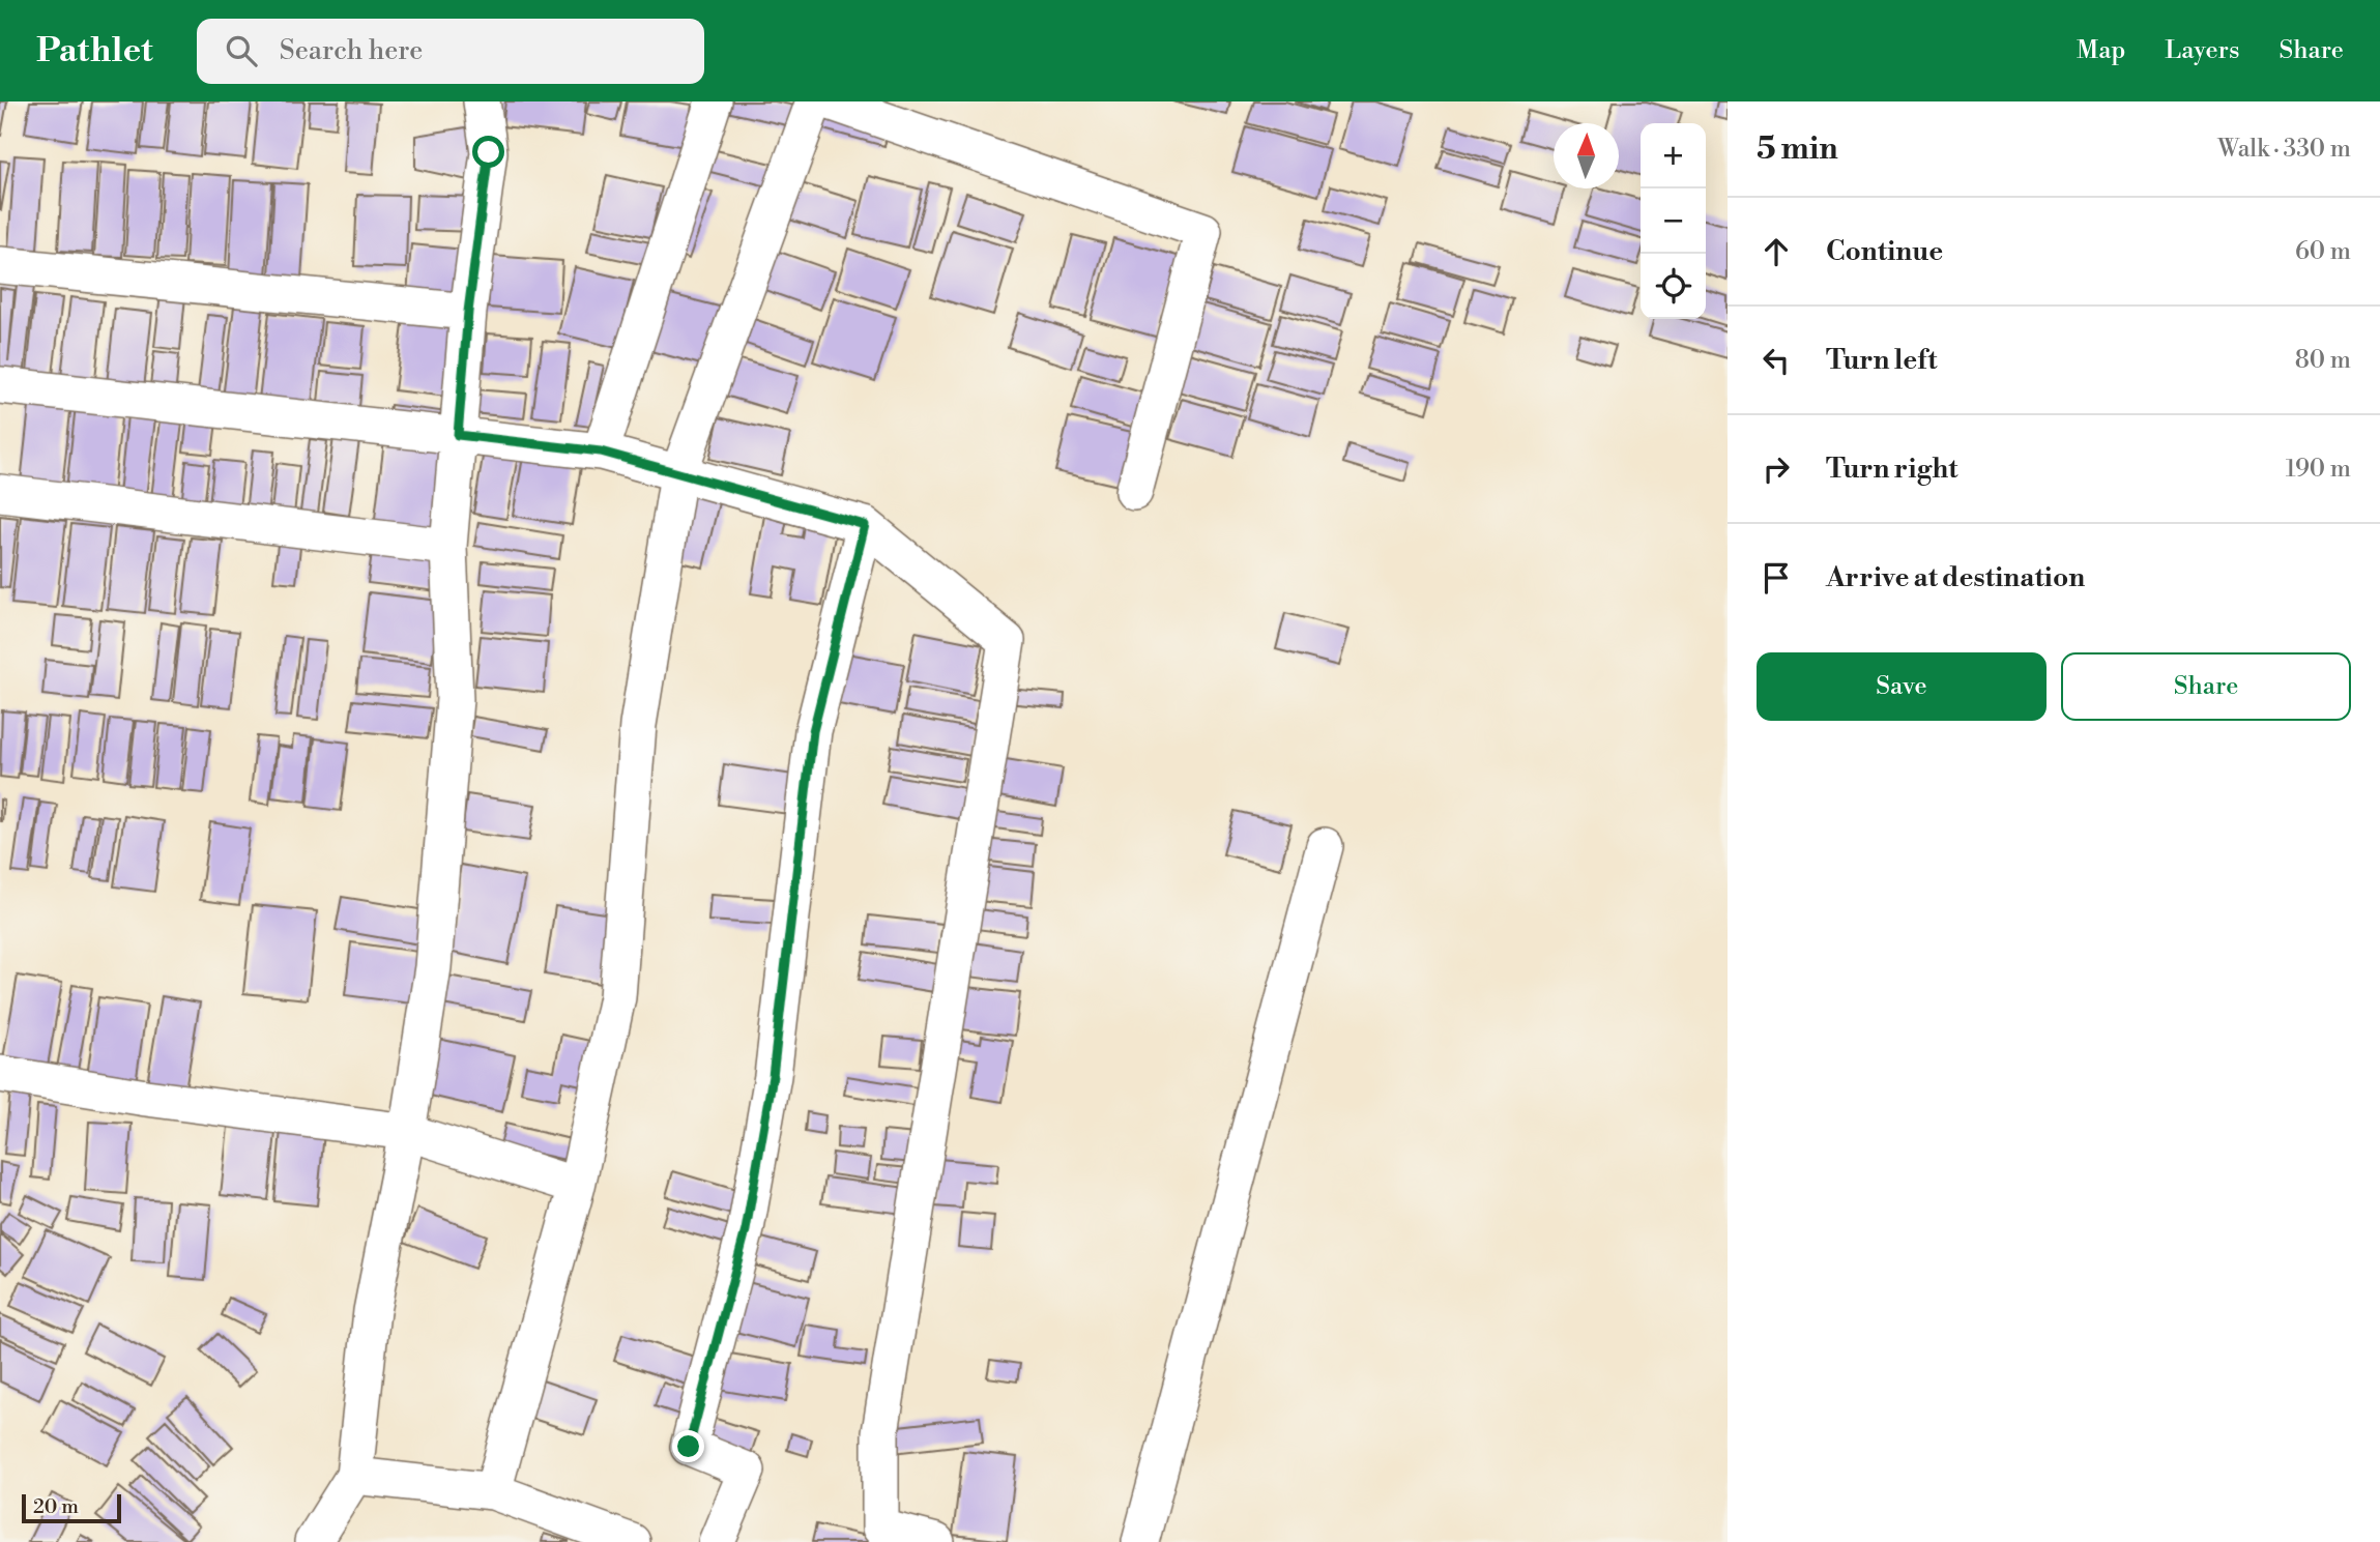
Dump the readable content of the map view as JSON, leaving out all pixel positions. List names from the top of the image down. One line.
{"scale_bar":"20 m","north":"top","page":{"header":"Pathlet","search":"Search here","nav":["Map","Layers","Share"],"heading":["5 min","Walk · 330 m"],"map_buttons":["+","−"],"list":[["Continue","60 m"],["Turn left","80 m"],["Turn right","190 m"],"Arrive at destination"],"buttons":["Save","Share"],"scale":"20 m"}}
